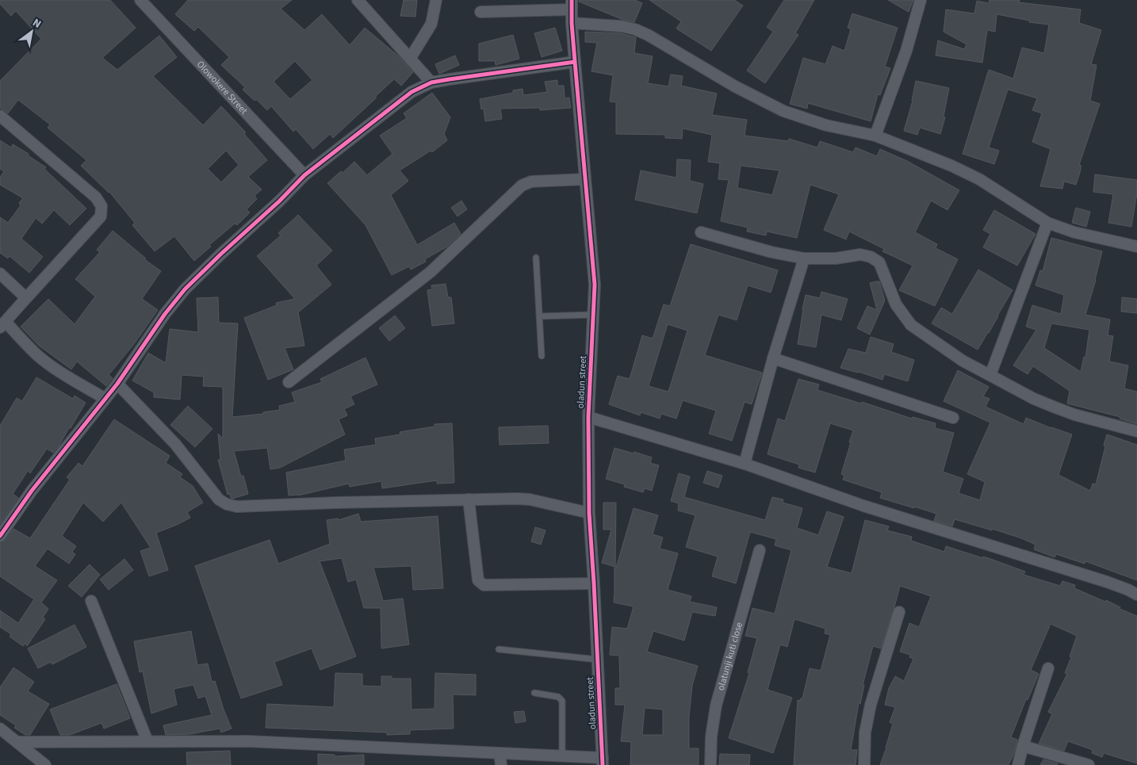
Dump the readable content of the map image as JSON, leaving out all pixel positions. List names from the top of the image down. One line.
{"streets":{"street":["Olowokere Street","oladun street","olatunji kuti close"]},"north":"top right"}
